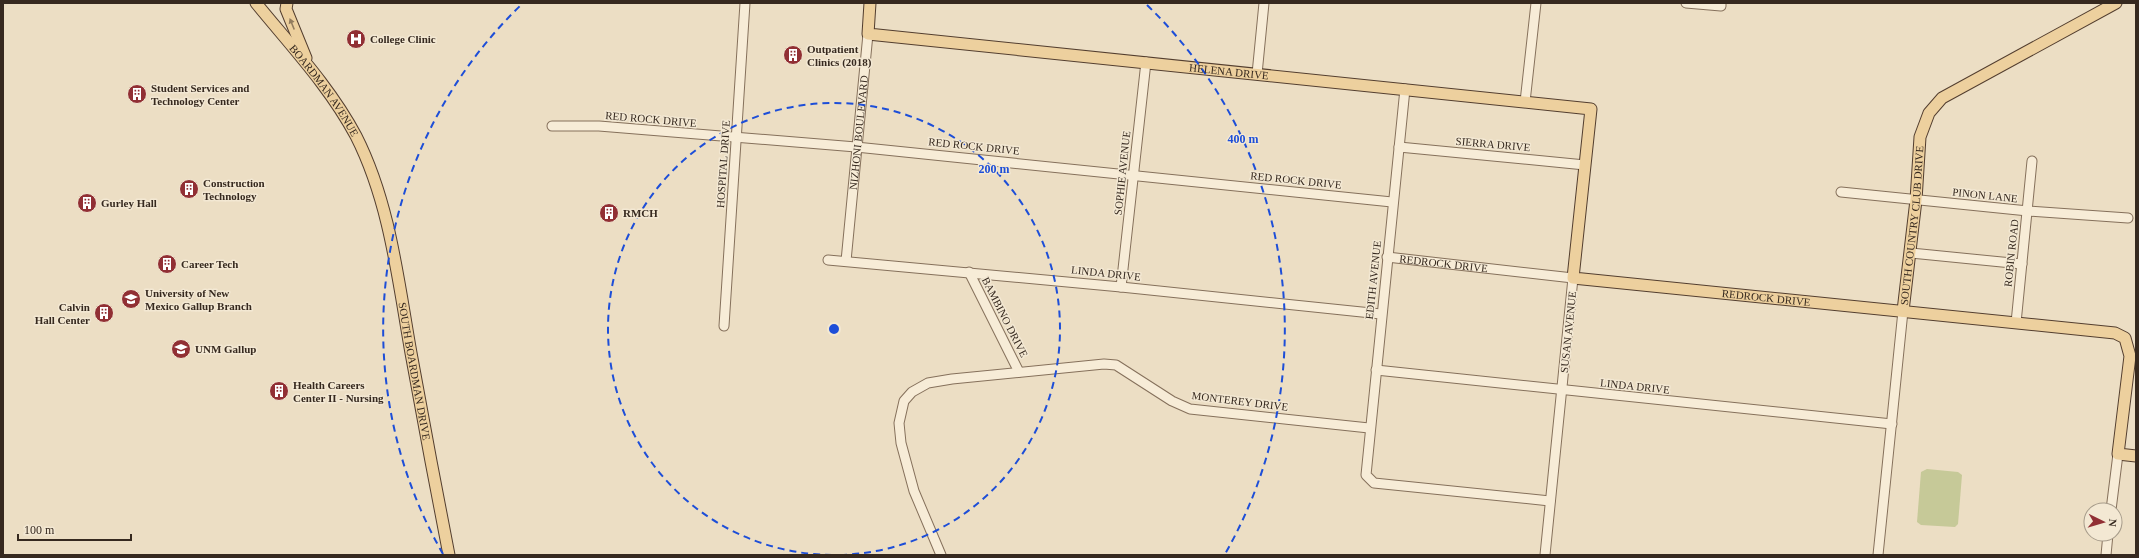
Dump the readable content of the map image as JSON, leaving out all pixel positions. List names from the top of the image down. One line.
{"streets":{"main road":["HELENA DRIVE","BOARDMAN AVENUE","NIZHONI BOULEVARD","SOUTH COUNTRY CLUB DRIVE","REDROCK DRIVE","SUSAN AVENUE","SOUTH BOARDMAN DRIVE"],"street":["RED ROCK DRIVE","SIERRA DRIVE","HOSPITAL DRIVE","SOPHIE AVENUE","PINON LANE","ROBIN ROAD","LINDA DRIVE","EDITH AVENUE","BAMBINO DRIVE","MONTEREY DRIVE"]},"crossings":[["HELENA DRIVE","NIZHONI BOULEVARD"],["HELENA DRIVE","SOPHIE AVENUE"],["HELENA DRIVE","EDITH AVENUE"],["HELENA DRIVE","SUSAN AVENUE"],["BOARDMAN AVENUE","SOUTH BOARDMAN DRIVE"],["RED ROCK DRIVE","NIZHONI BOULEVARD"],["RED ROCK DRIVE","HOSPITAL DRIVE"],["RED ROCK DRIVE","SOPHIE AVENUE"],["RED ROCK DRIVE","EDITH AVENUE"],["NIZHONI BOULEVARD","LINDA DRIVE"],["SIERRA DRIVE","EDITH AVENUE"],["SIERRA DRIVE","SUSAN AVENUE"],["SOPHIE AVENUE","LINDA DRIVE"],["PINON LANE","SOUTH COUNTRY CLUB DRIVE"],["PINON LANE","ROBIN ROAD"],["SOUTH COUNTRY CLUB DRIVE","REDROCK DRIVE"],["SOUTH COUNTRY CLUB DRIVE","LINDA DRIVE"],["ROBIN ROAD","REDROCK DRIVE"],["REDROCK DRIVE","EDITH AVENUE"],["REDROCK DRIVE","SUSAN AVENUE"],["LINDA DRIVE","EDITH AVENUE"],["LINDA DRIVE","BAMBINO DRIVE"],["LINDA DRIVE","SUSAN AVENUE"],["EDITH AVENUE","SUSAN AVENUE"],["EDITH AVENUE","MONTEREY DRIVE"],["BAMBINO DRIVE","MONTEREY DRIVE"]],"places":{"hospital":["College Clinic"],"building":["Outpatient Clinics (2018)","Student Services and Technology Center","Construction Technology","Gurley Hall","RMCH","Career Tech","Calvin Hall Center","Health Careers Center II - Nursing"],"school or university":["University of New Mexico Gallup Branch","UNM Gallup"]},"scale_bar":"100 m","north":"right","rings":["400 m","200 m"]}
